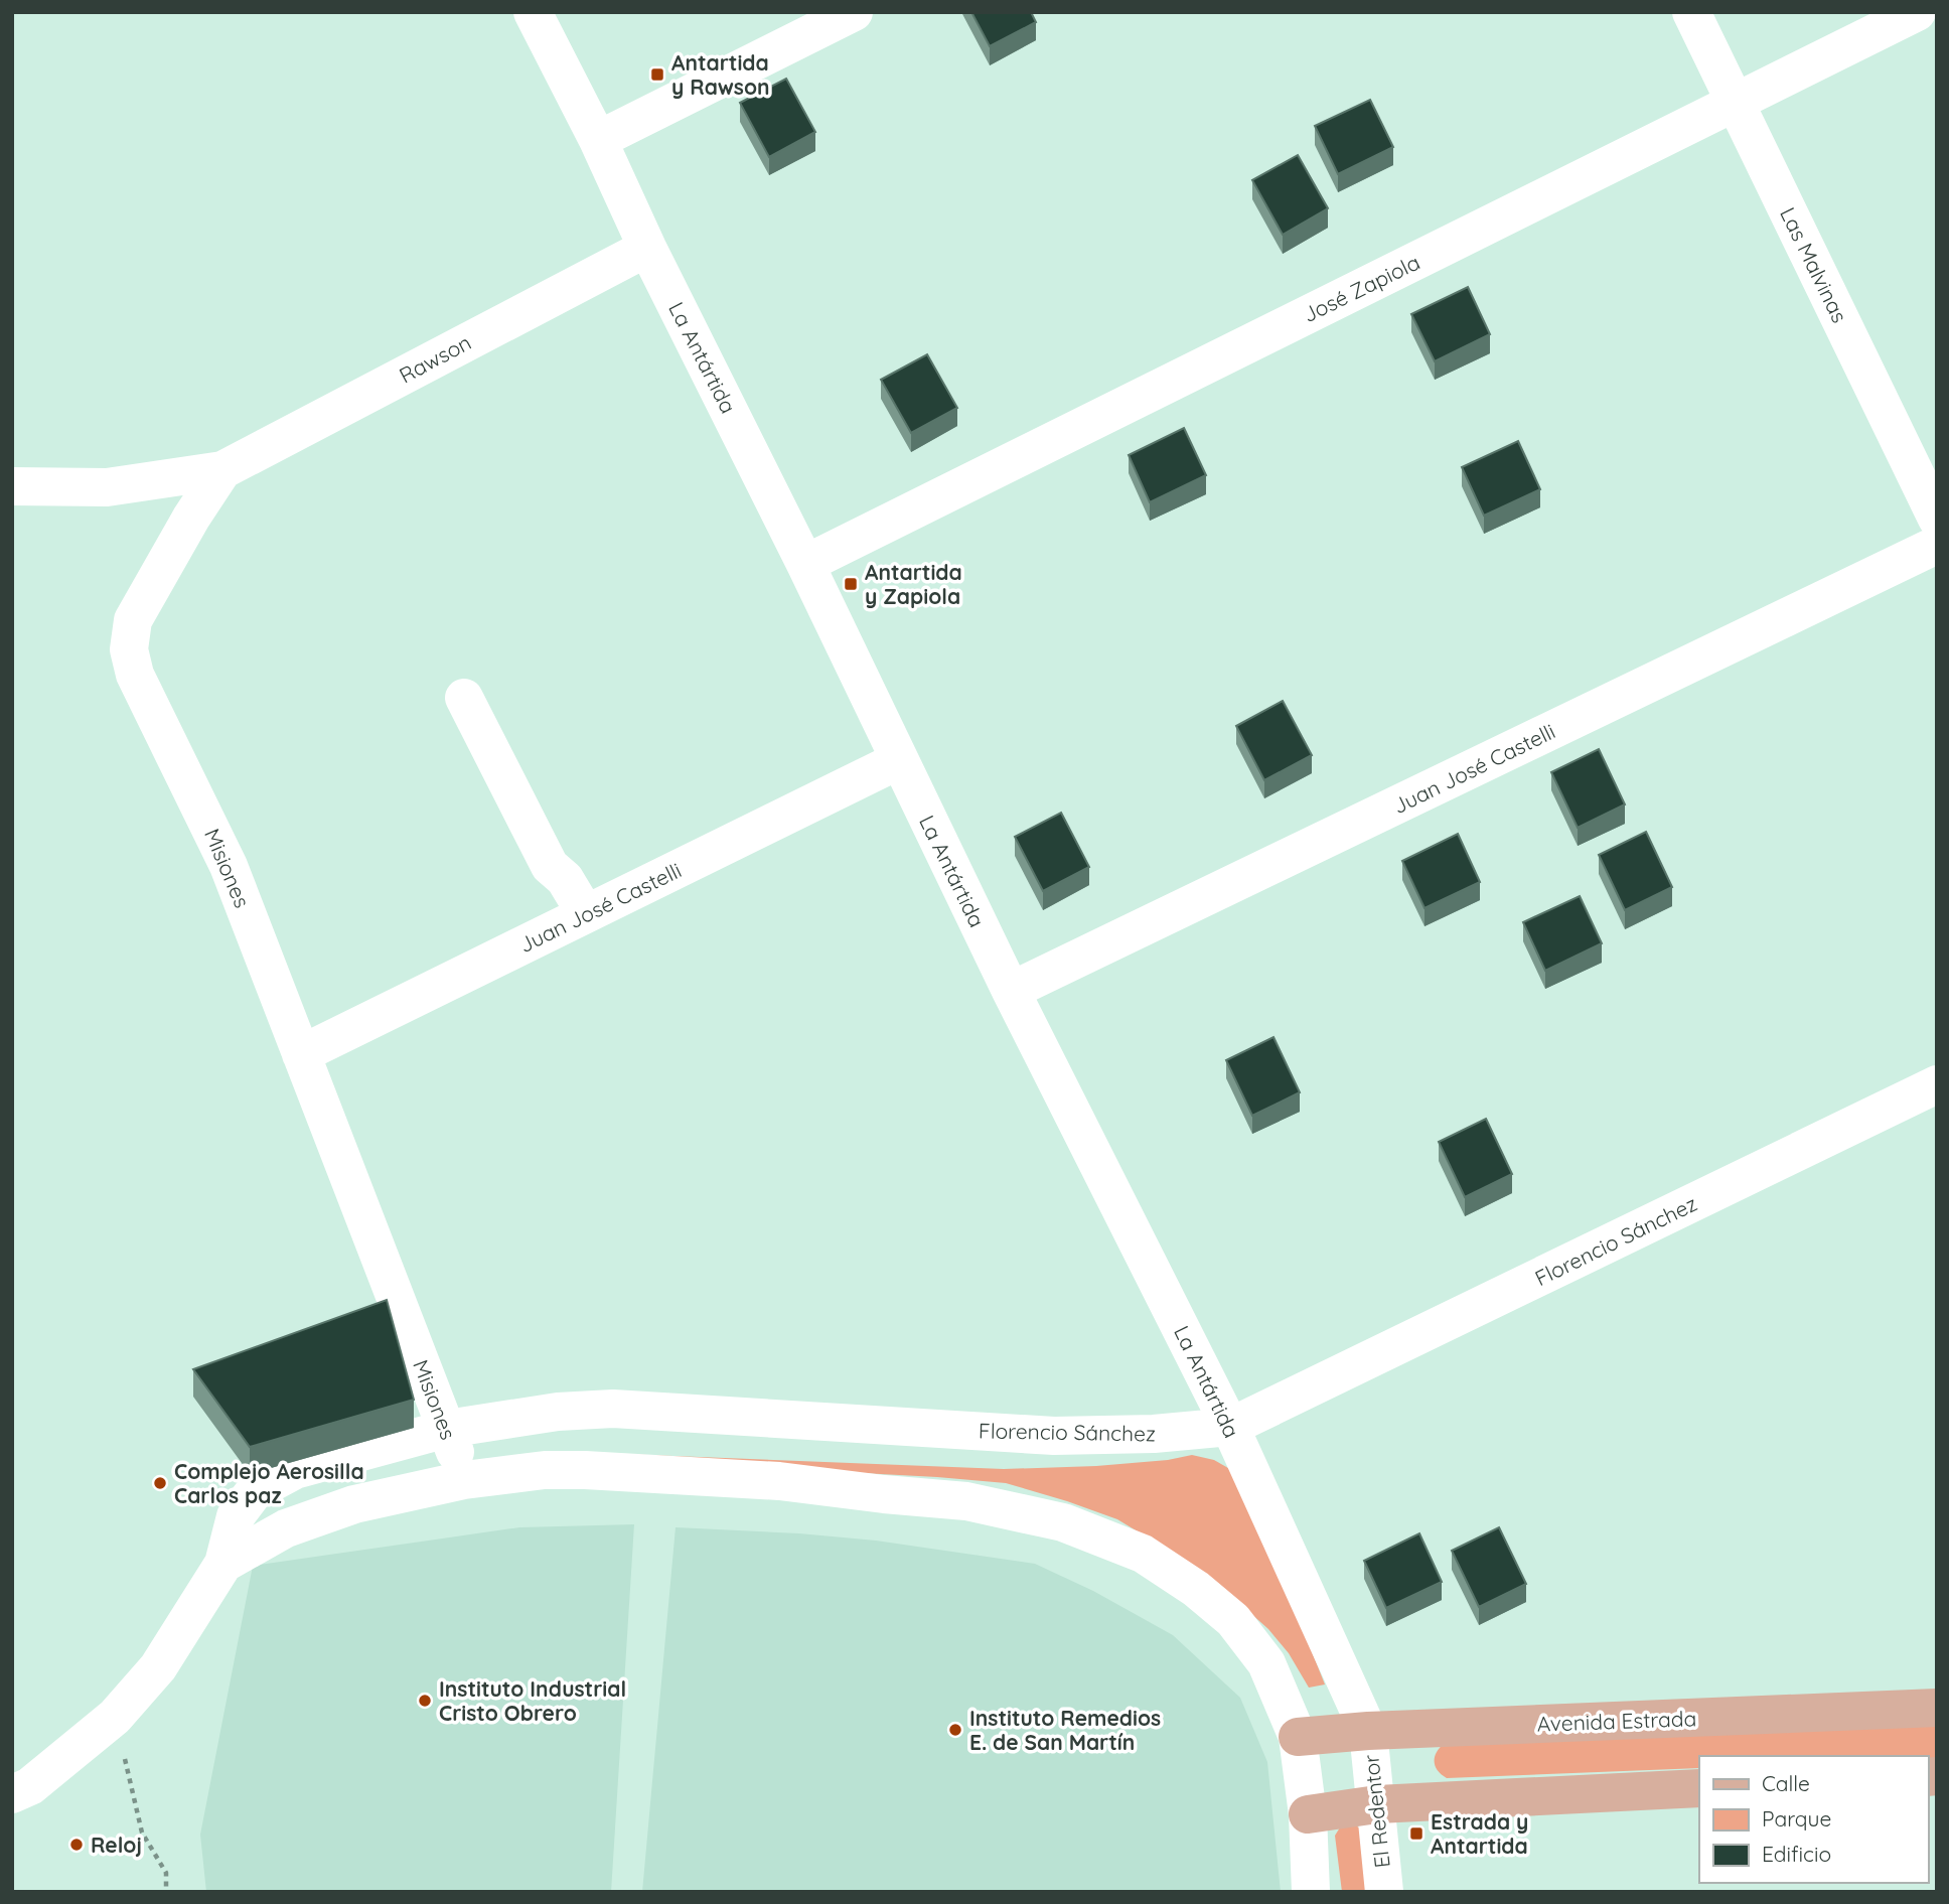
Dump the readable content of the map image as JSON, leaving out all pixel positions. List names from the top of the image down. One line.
{"streets":{"main road":["Avenida Estrada"],"street":["Las Malvinas","José Zapiola","La Antártida","Rawson","Juan José Castelli","Misiones","Florencio Sánchez","El Redentor"]},"crossings":[["Las Malvinas","José Zapiola"],["José Zapiola","La Antártida"],["La Antártida","Rawson"],["La Antártida","Juan José Castelli"],["La Antártida","Florencio Sánchez"],["La Antártida","Avenida Estrada"],["La Antártida","El Redentor"],["Rawson","Misiones"],["Juan José Castelli","Misiones"],["Misiones","Florencio Sánchez"],["Florencio Sánchez","Avenida Estrada"],["Avenida Estrada","El Redentor"]],"places":{"transit":["Antartida y Rawson","Antartida y Zapiola","Estrada y Antartida"],"other":["Complejo Aerosilla Carlos paz","Instituto Industrial Cristo Obrero","Instituto Remedios E. de San Martín","Reloj"]},"legend":["Calle","Parque","Edificio"]}
